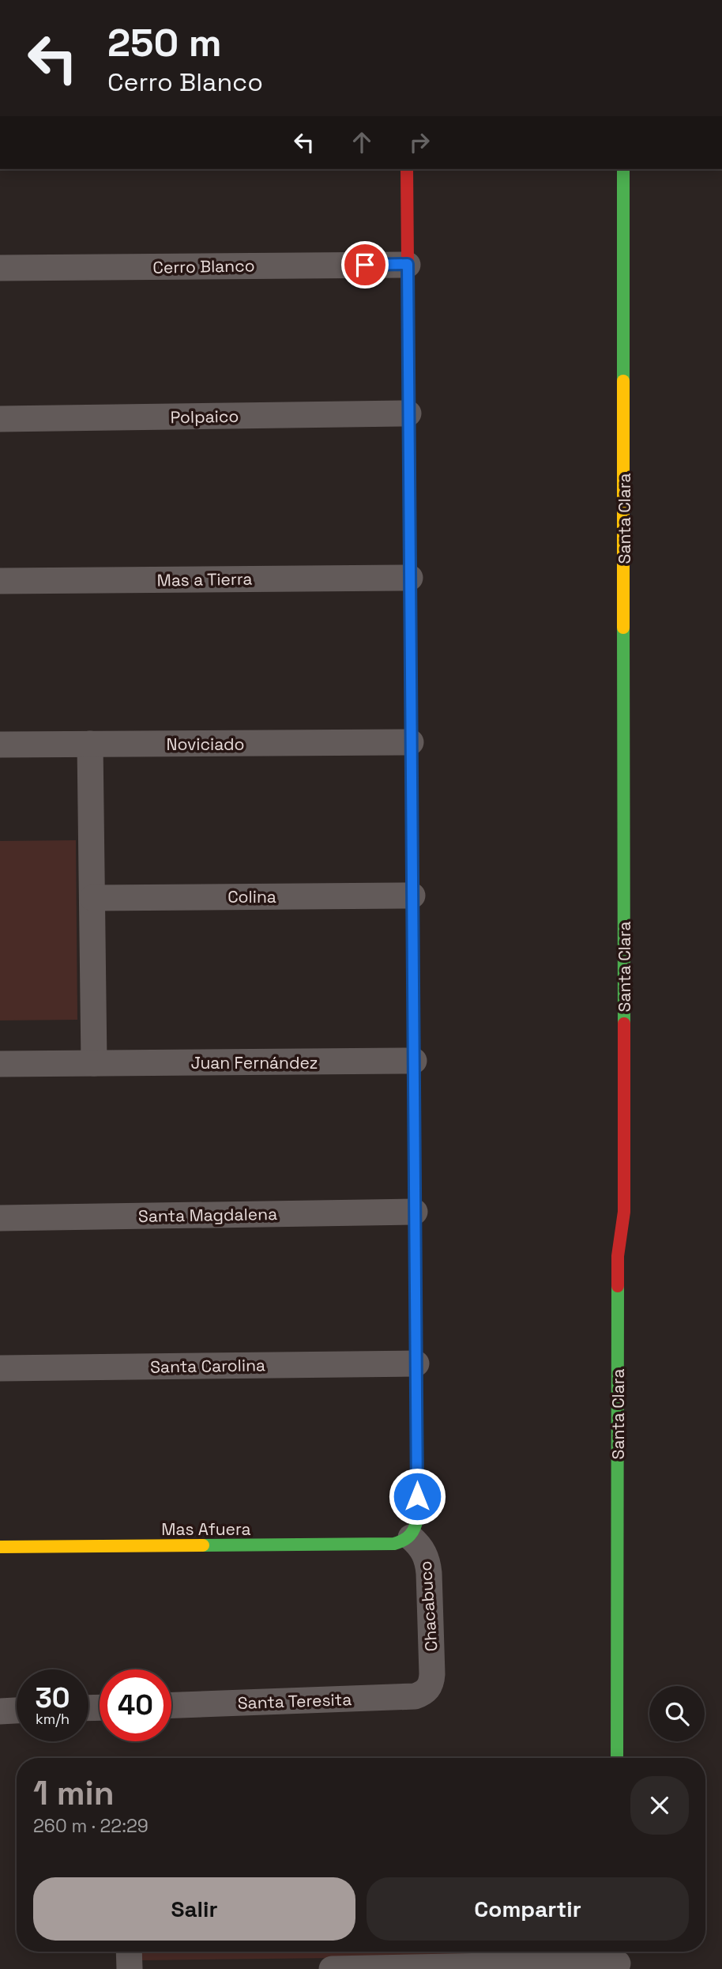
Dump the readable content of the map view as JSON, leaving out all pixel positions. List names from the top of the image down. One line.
{"streets":{"street":["Cerro Blanco","Polpaico","Santa Clara","Mas a Tierra","Noviciado","Colina","Juan Fernández","Santa Magdalena","Santa Carolina","Mas Afuera","Chacabuco","Santa Teresita"]},"crossings":[["Cerro Blanco","Chacabuco"],["Polpaico","Chacabuco"],["Mas a Tierra","Chacabuco"],["Noviciado","Chacabuco"],["Colina","Chacabuco"],["Juan Fernández","Chacabuco"],["Santa Magdalena","Chacabuco"],["Santa Carolina","Chacabuco"],["Mas Afuera","Chacabuco"],["Chacabuco","Santa Teresita"]],"page":{"turn":["250 m","Cerro Blanco"],"speed":"30 km/h","limit":"40","heading":["1 min","260 m · 22:29"],"buttons":["Salir","Compartir"]}}
